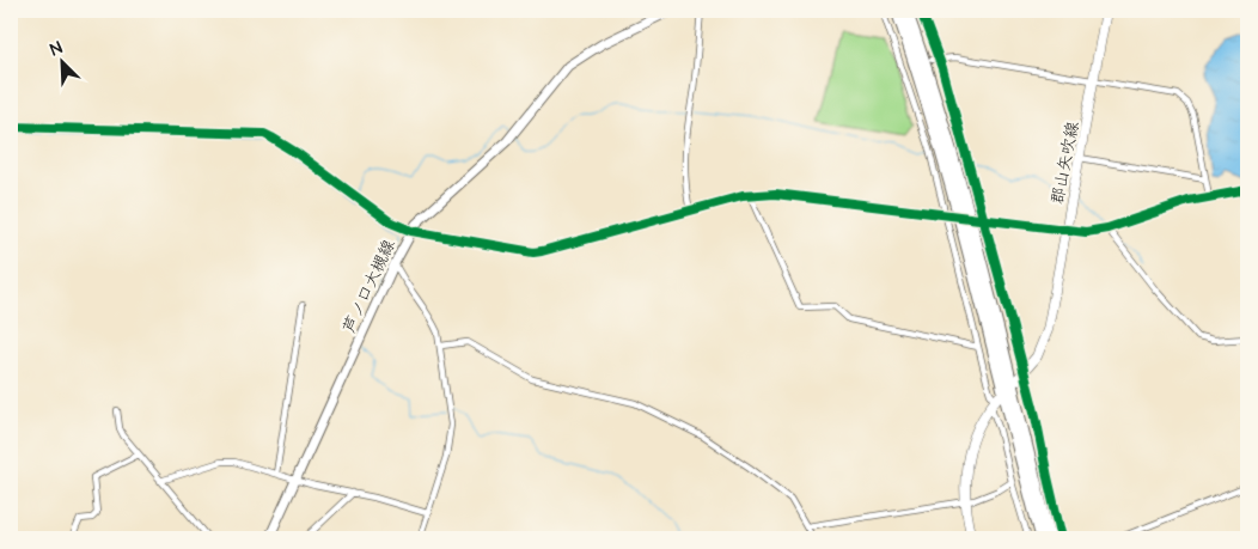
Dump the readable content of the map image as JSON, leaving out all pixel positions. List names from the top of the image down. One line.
{"streets":{"main road":["郡山矢吹線","芦ノ口大槻線"]},"north":"top left"}
